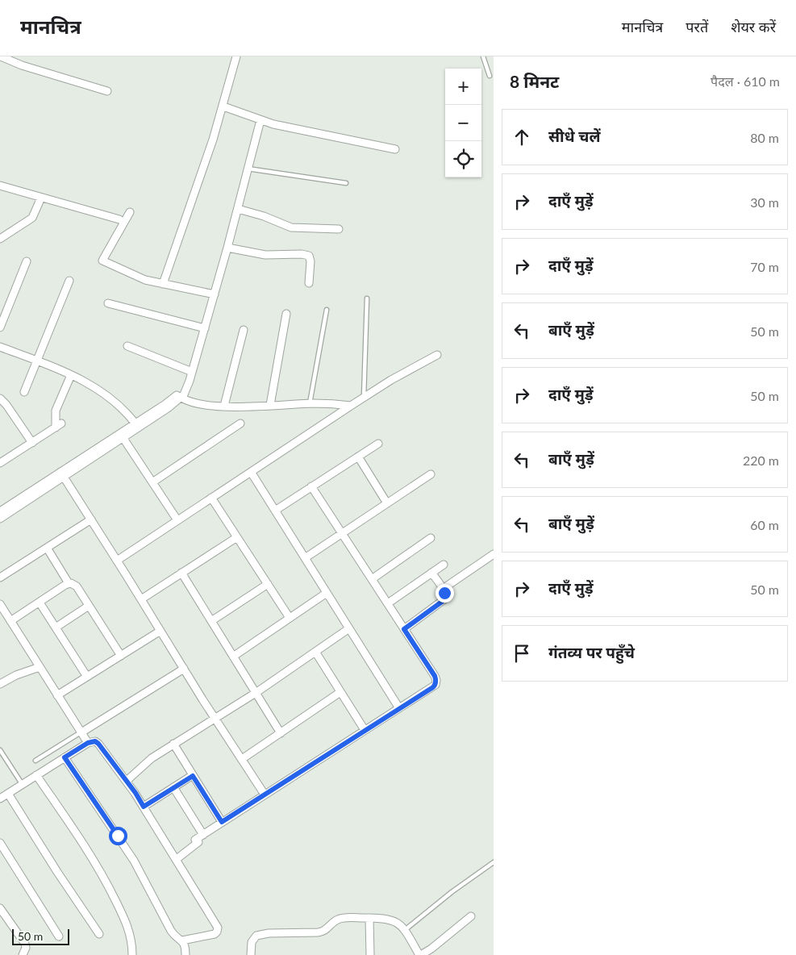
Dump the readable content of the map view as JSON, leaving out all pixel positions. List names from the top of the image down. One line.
{"scale_bar":"50 m","page":{"header":"मानचित्र","nav":["मानचित्र","परतें","शेयर करें"],"heading":["8 मिनट","पैदल · 610 m"],"map_buttons":["+","−"],"list":[["सीधे चलें","80 m"],["दाएँ मुड़ें","30 m"],["दाएँ मुड़ें","70 m"],["बाएँ मुड़ें","50 m"],["दाएँ मुड़ें","50 m"],["बाएँ मुड़ें","220 m"],["बाएँ मुड़ें","60 m"],["दाएँ मुड़ें","50 m"],"गंतव्य पर पहुँचे"],"scale":"50 m"}}
